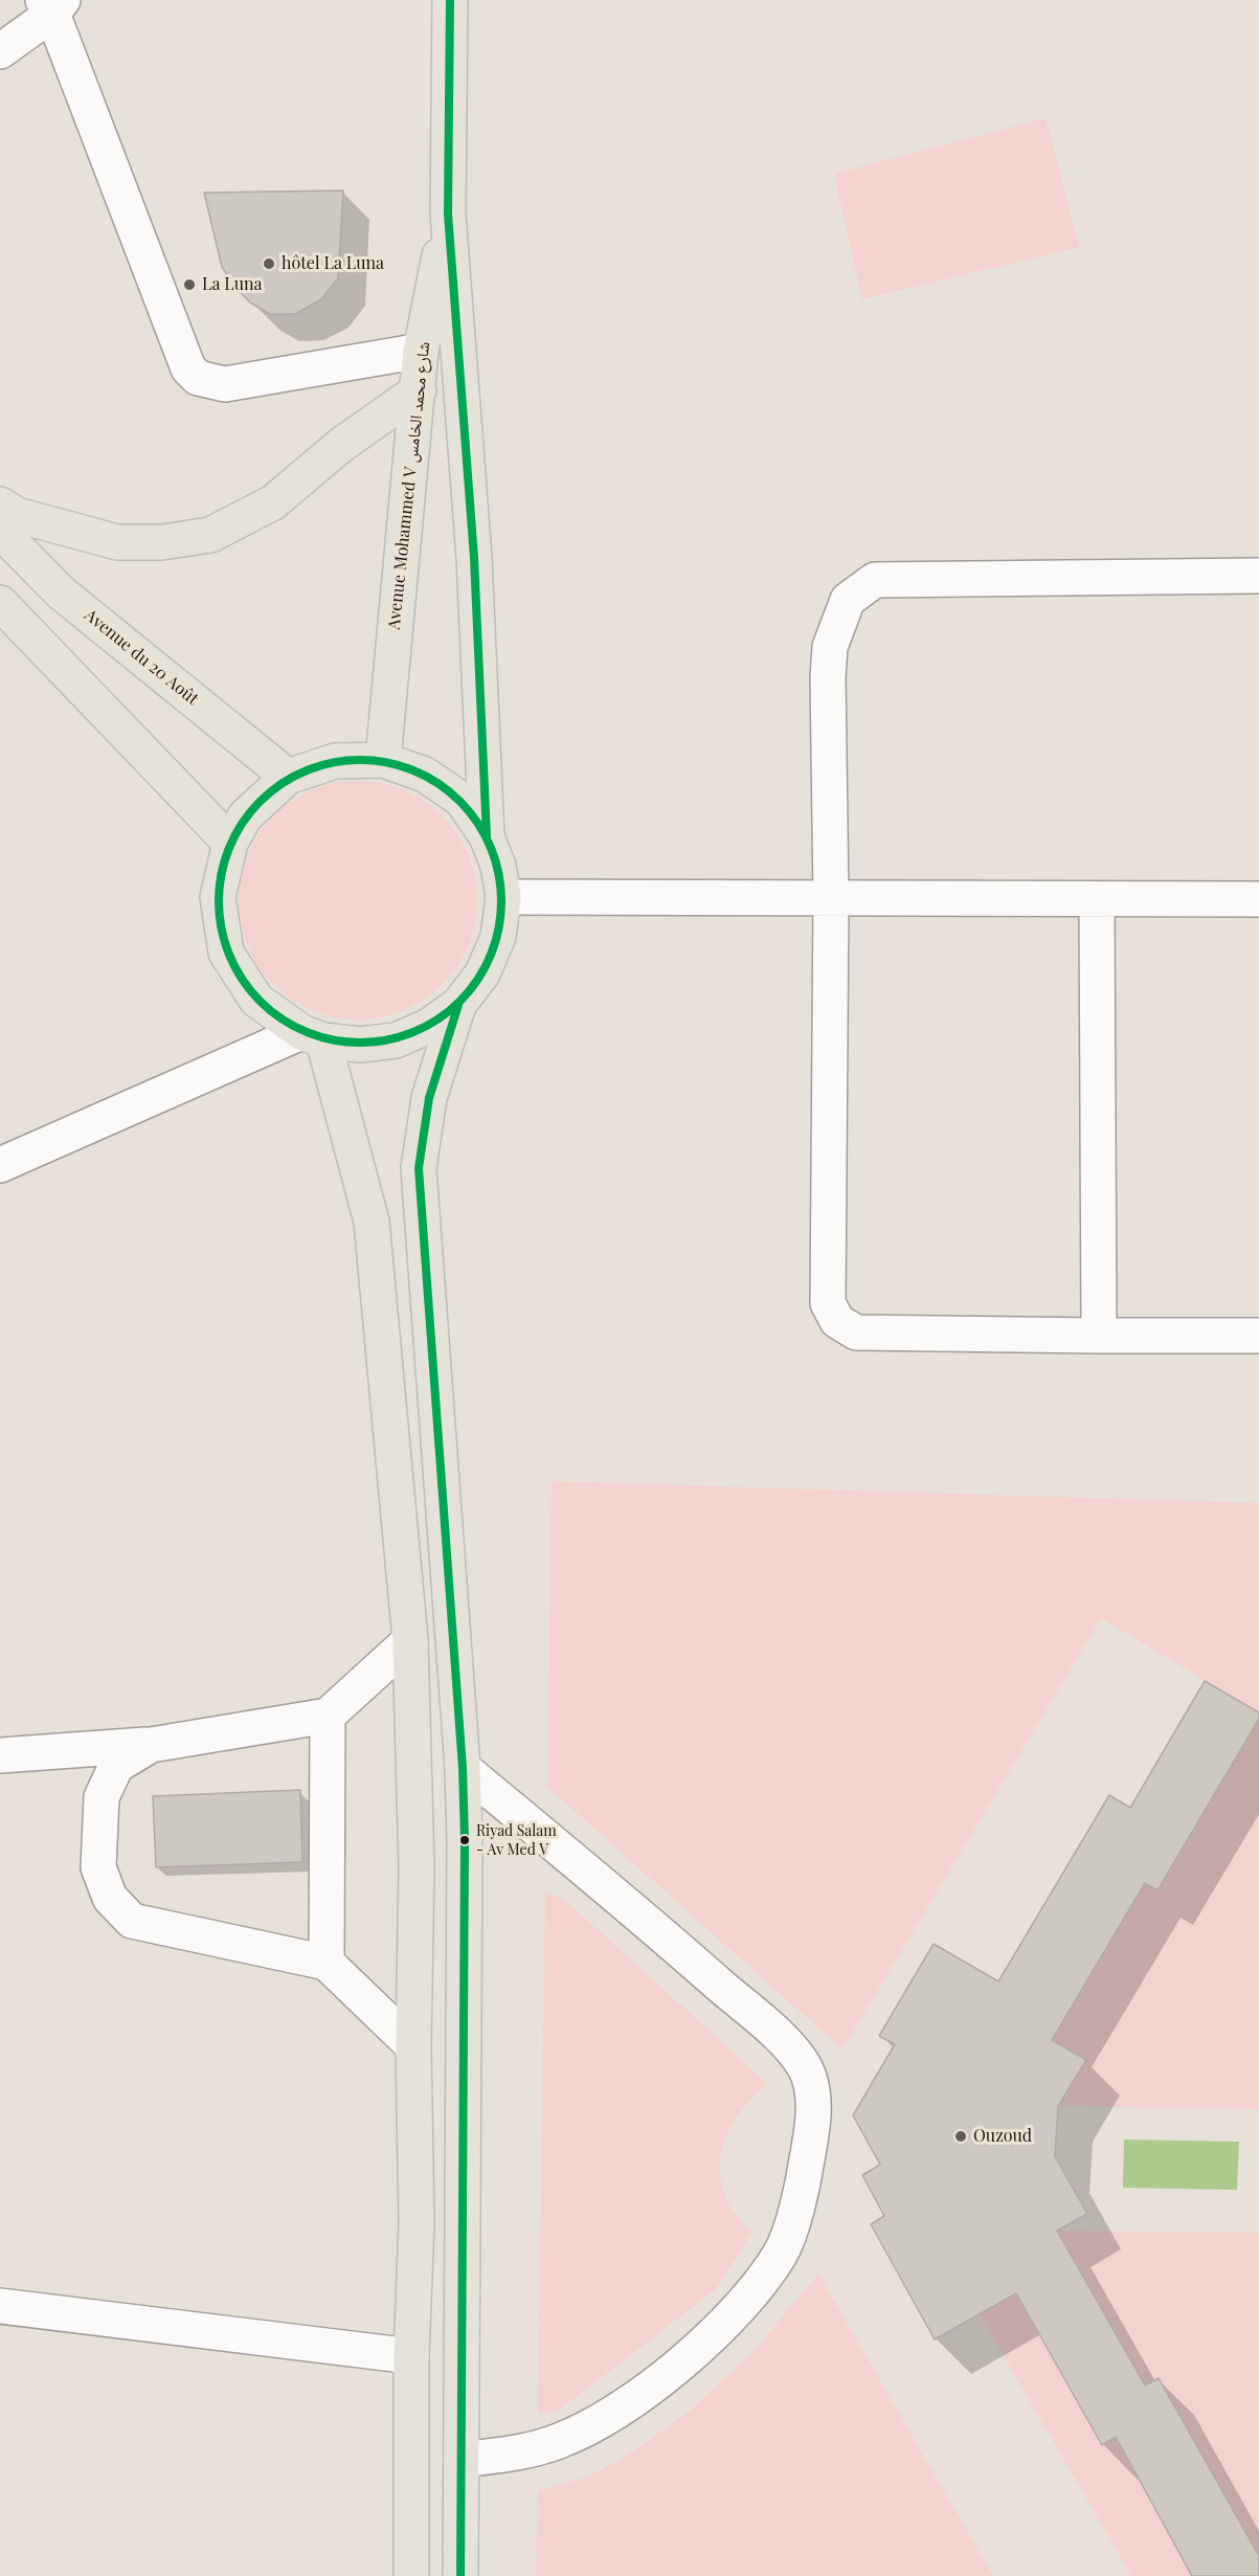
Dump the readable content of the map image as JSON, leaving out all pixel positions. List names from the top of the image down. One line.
{"streets":{"main road":["Avenue Mohammed V شارع محمد الخامس","Avenue du 20 Août"]},"places":["hôtel La Luna","La Luna","Riyad Salam - Av Med V","Ouzoud"]}
